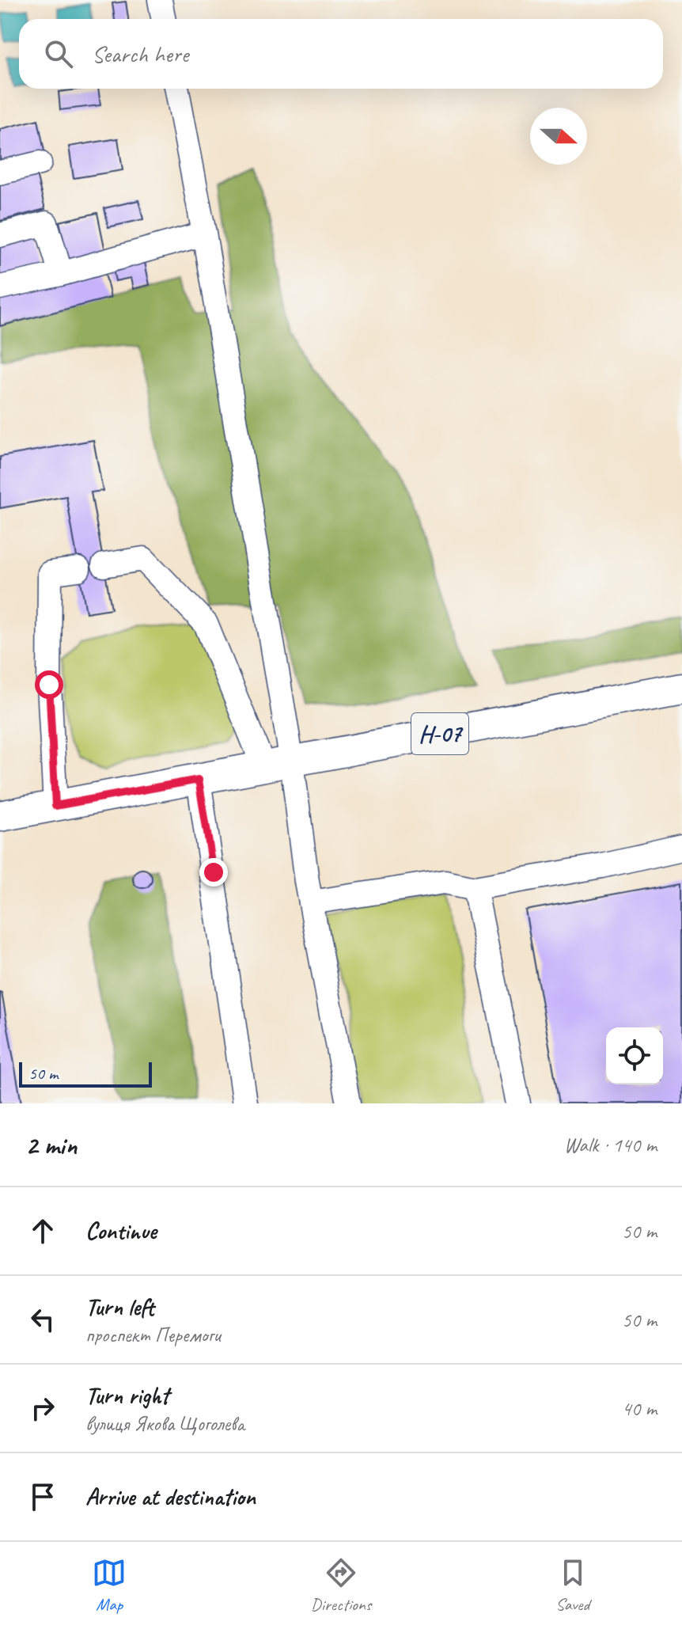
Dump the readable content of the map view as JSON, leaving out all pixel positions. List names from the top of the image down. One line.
{"streets":{"main road":["Н-07"]},"scale_bar":"50 m","north":"right","page":{"search":"Search here","scale":"50 m","heading":["2 min","Walk · 140 m"],"list":[["Continue","50 m"],["Turn left","проспект Перемоги","50 m"],["Turn right","вулиця Якова Щоголева","40 m"],"Arrive at destination"],"nav":["Map","Directions","Saved"]}}
